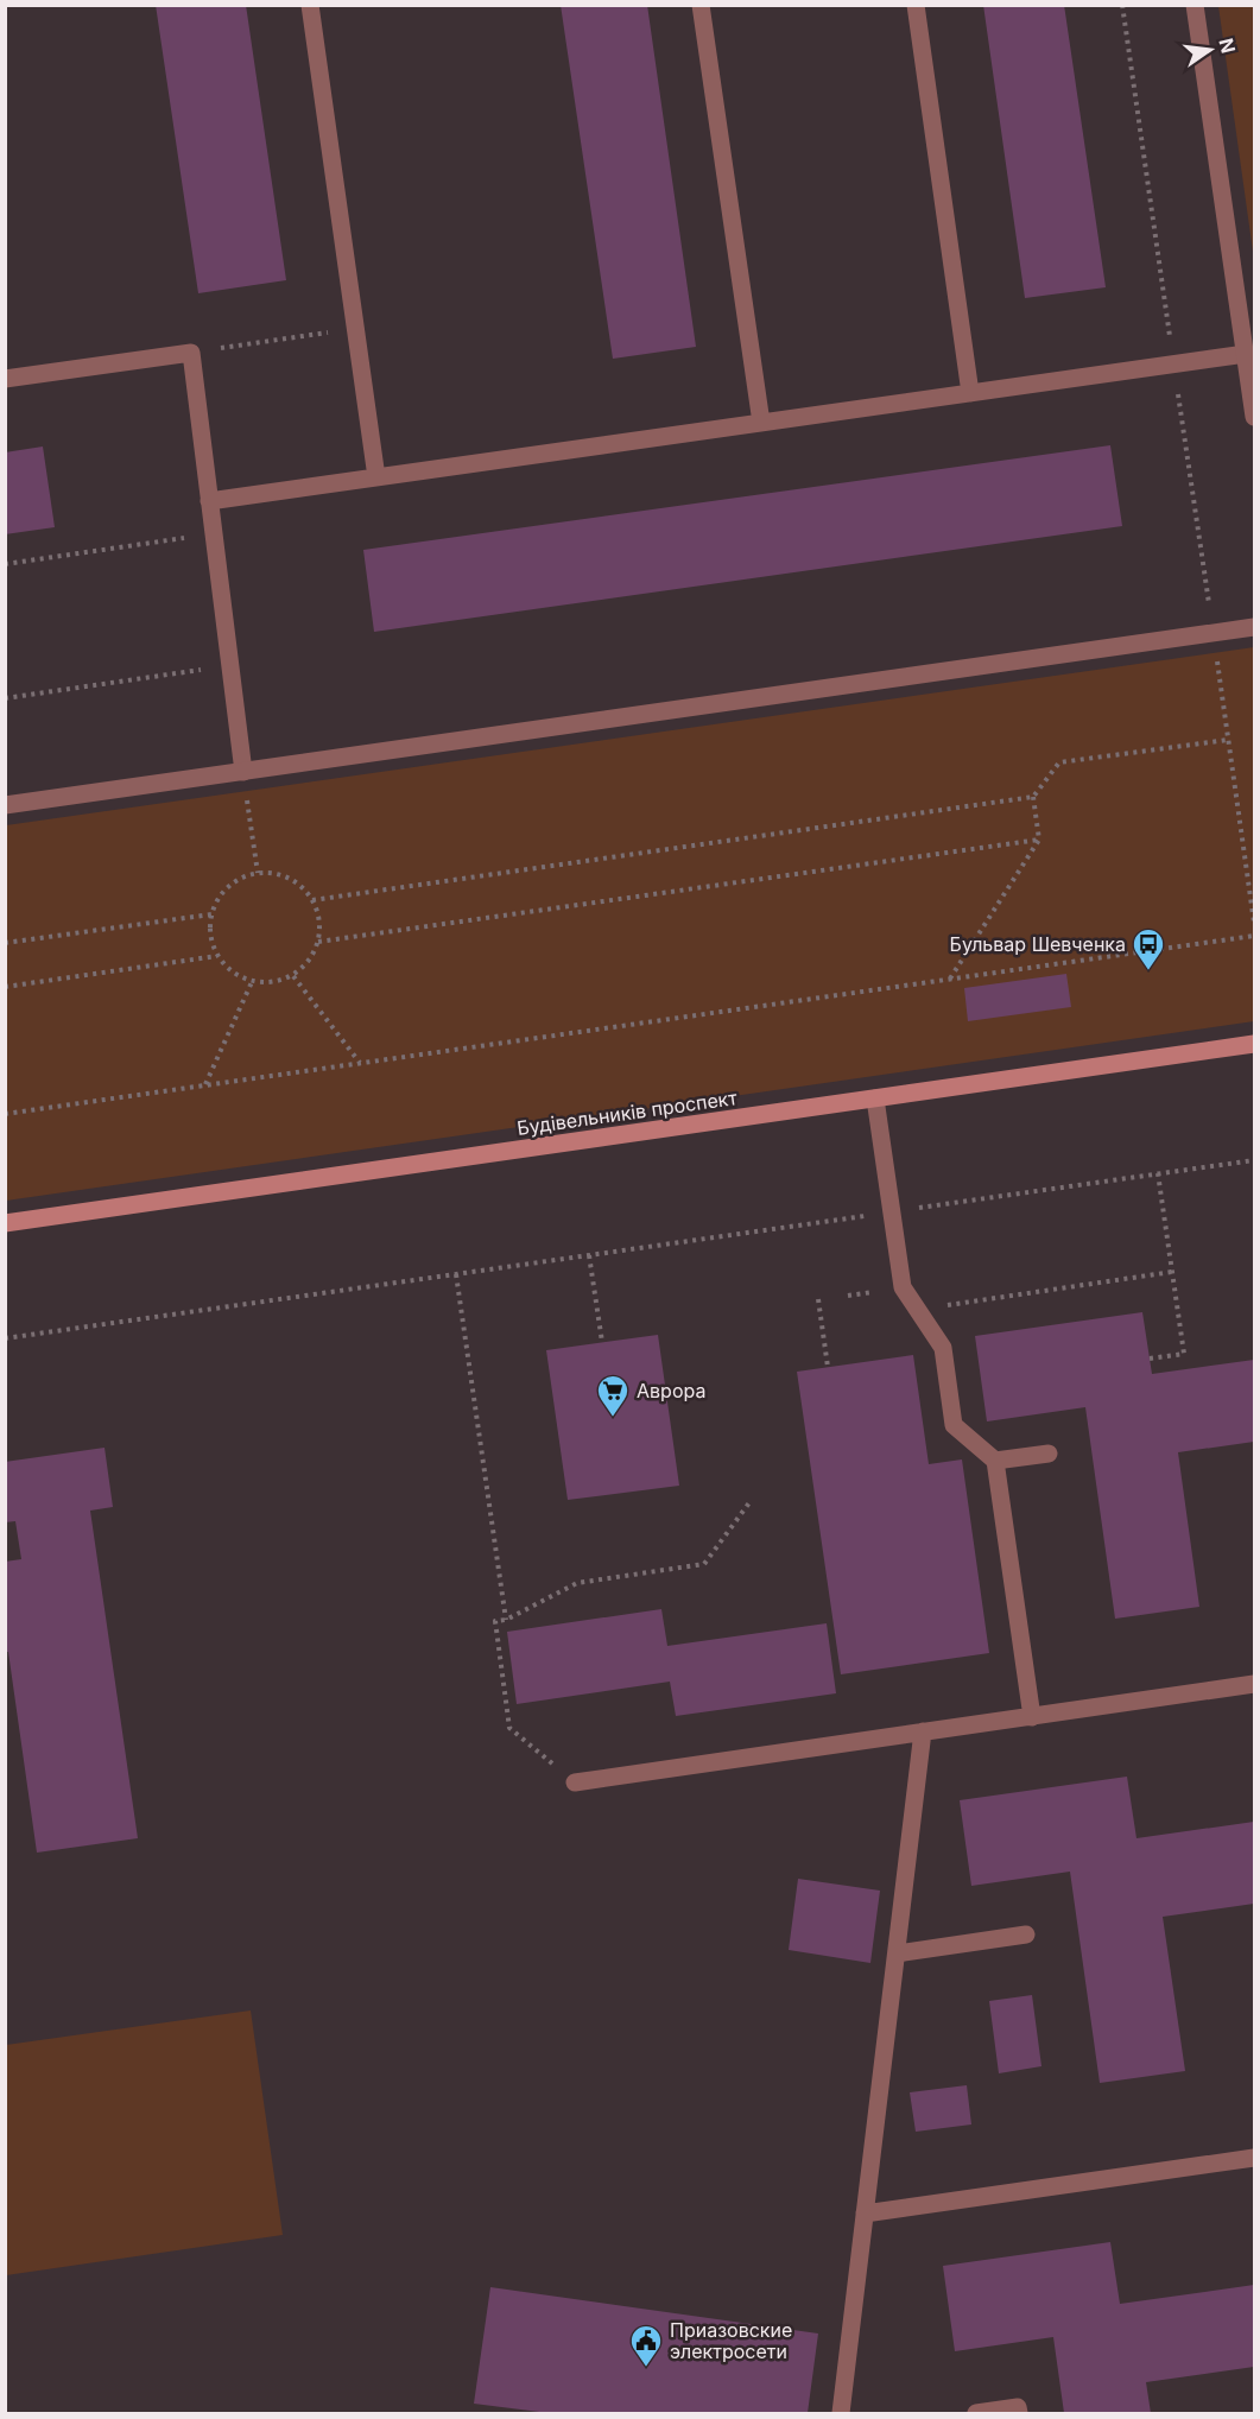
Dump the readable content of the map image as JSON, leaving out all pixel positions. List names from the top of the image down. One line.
{"streets":{"main road":["Будівельників проспект"]},"places":{"bus stop":["Бульвар Шевченка"],"supermarket":["Аврора"],"public building":["Приазовские электросети"]},"north":"right"}
